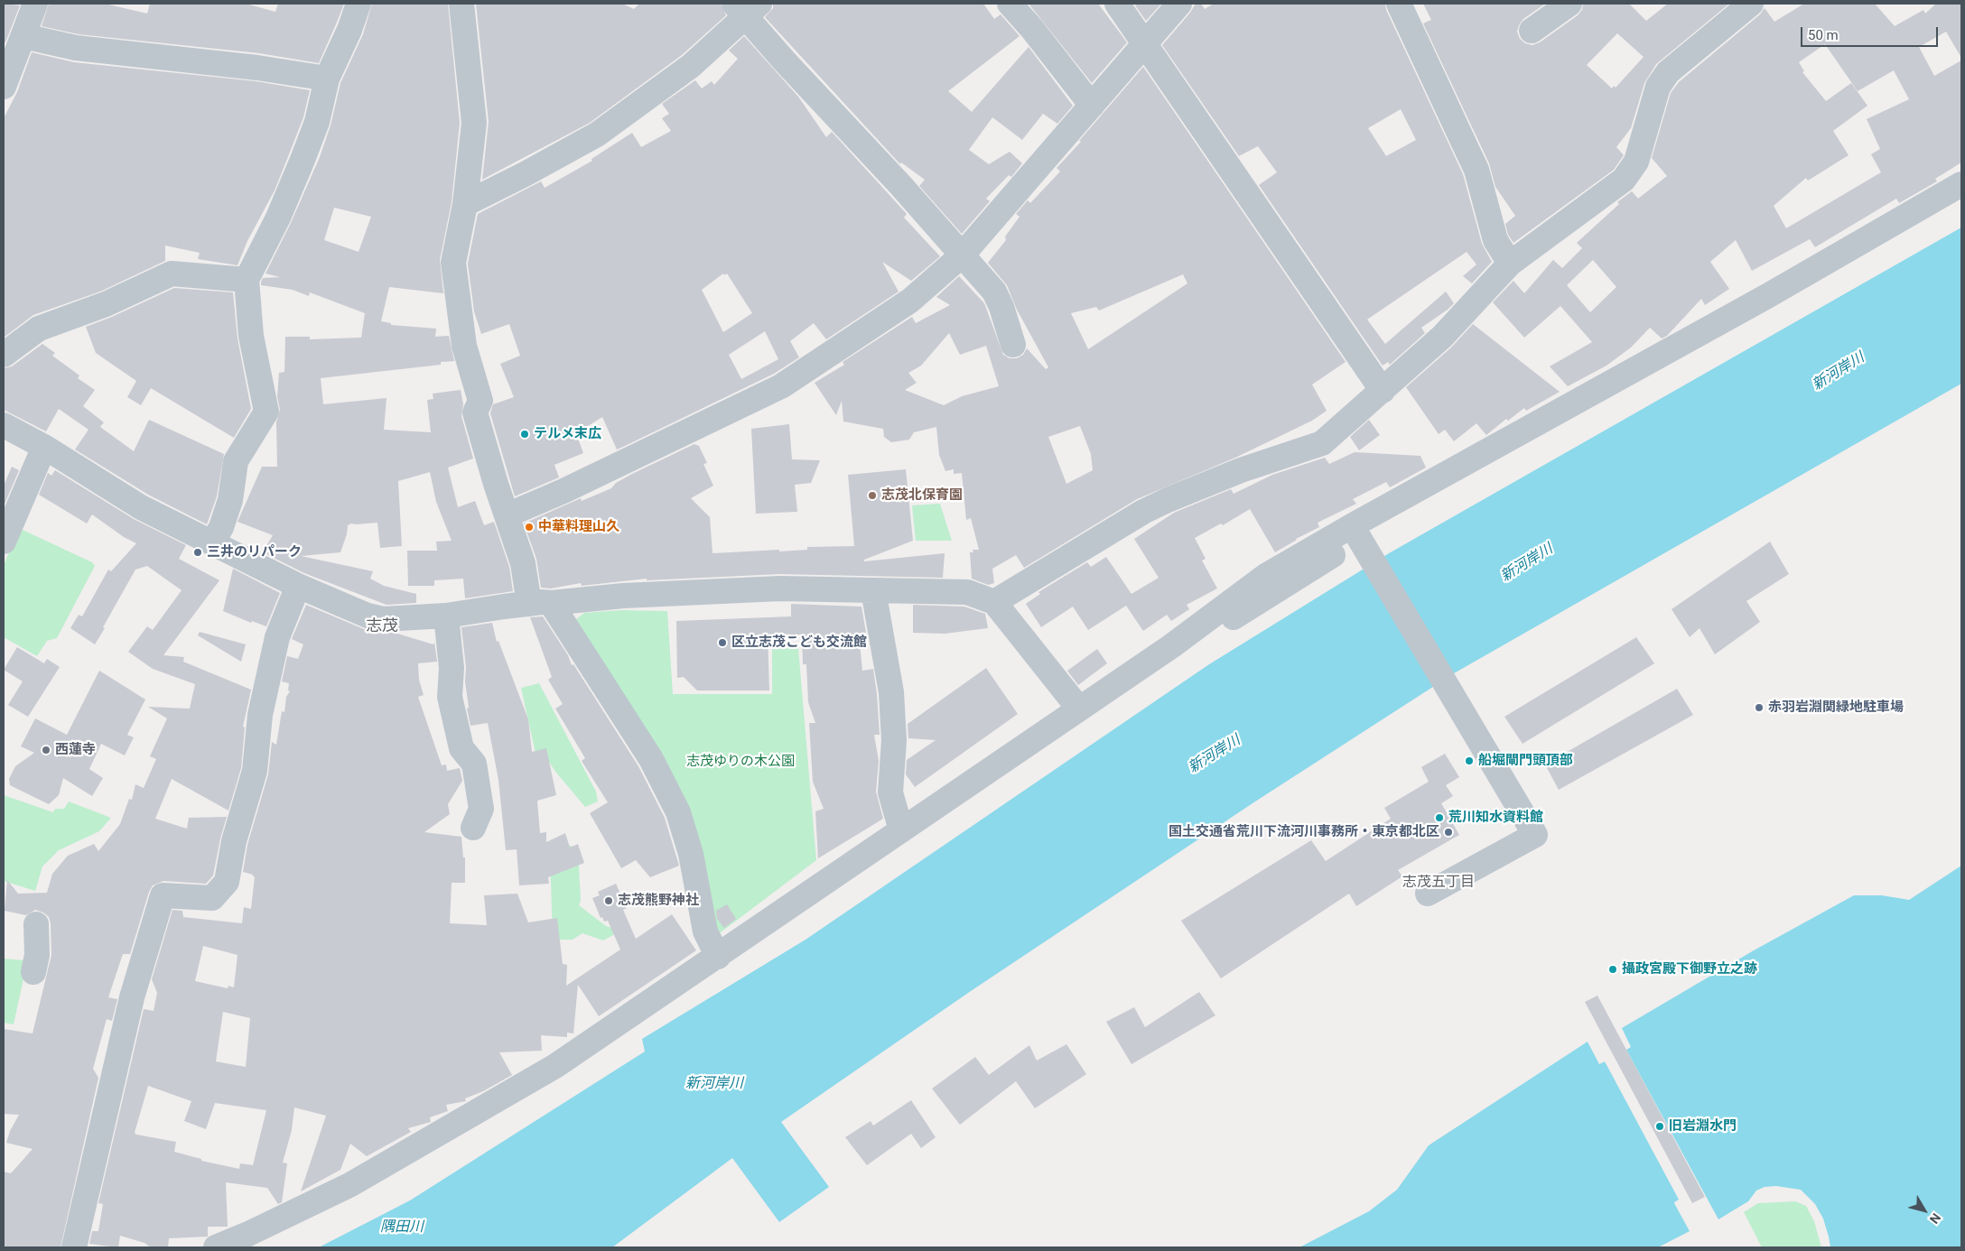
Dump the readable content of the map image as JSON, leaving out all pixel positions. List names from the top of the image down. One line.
{"districts":["志茂","志茂五丁目"],"water":["新河岸川","隅田川"],"parks":["志茂ゆりの木公園"],"places":["テルメ末広","志茂北保育園","中華料理山久","三井のリパーク","区立志茂こども交流館","赤羽岩淵関緑地駐車場","西蓮寺","船堀閘門頭頂部","荒川知水資料館","国土交通省荒川下流河川事務所・東京都北区","志茂熊野神社","攝政宮殿下御野立之跡","旧岩淵水門"],"scale_bar":"50 m","north":"bottom right"}
